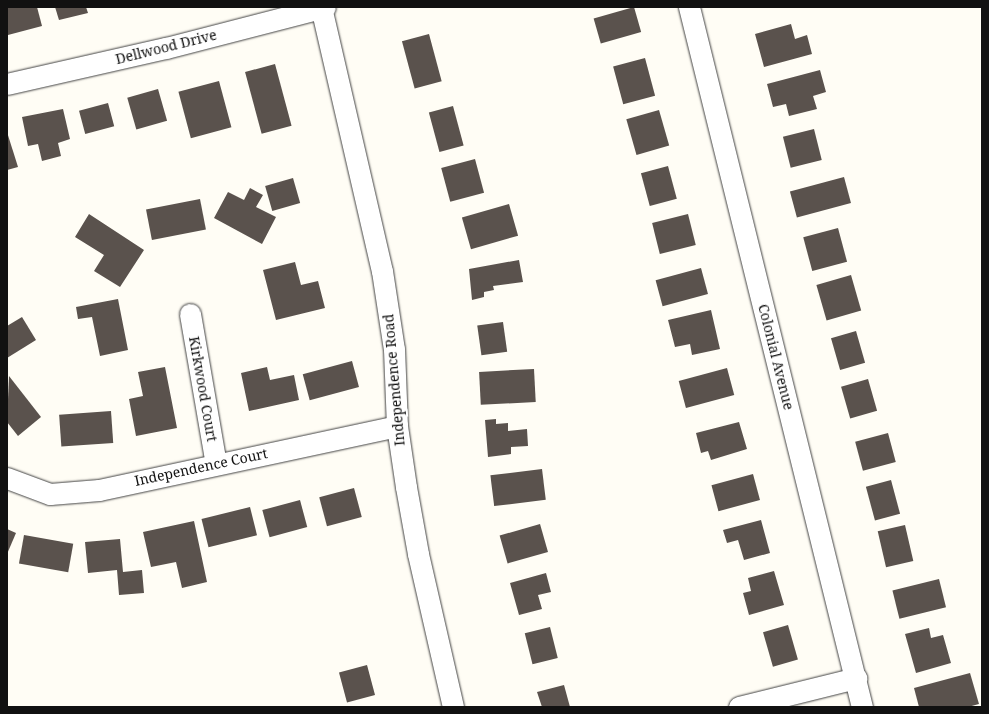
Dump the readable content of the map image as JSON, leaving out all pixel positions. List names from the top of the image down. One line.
{"streets":{"street":["Dellwood Drive","Colonial Avenue","Independence Road","Kirkwood Court","Independence Court"]},"crossings":[["Dellwood Drive","Independence Road"],["Independence Road","Independence Court"],["Kirkwood Court","Independence Court"]]}
